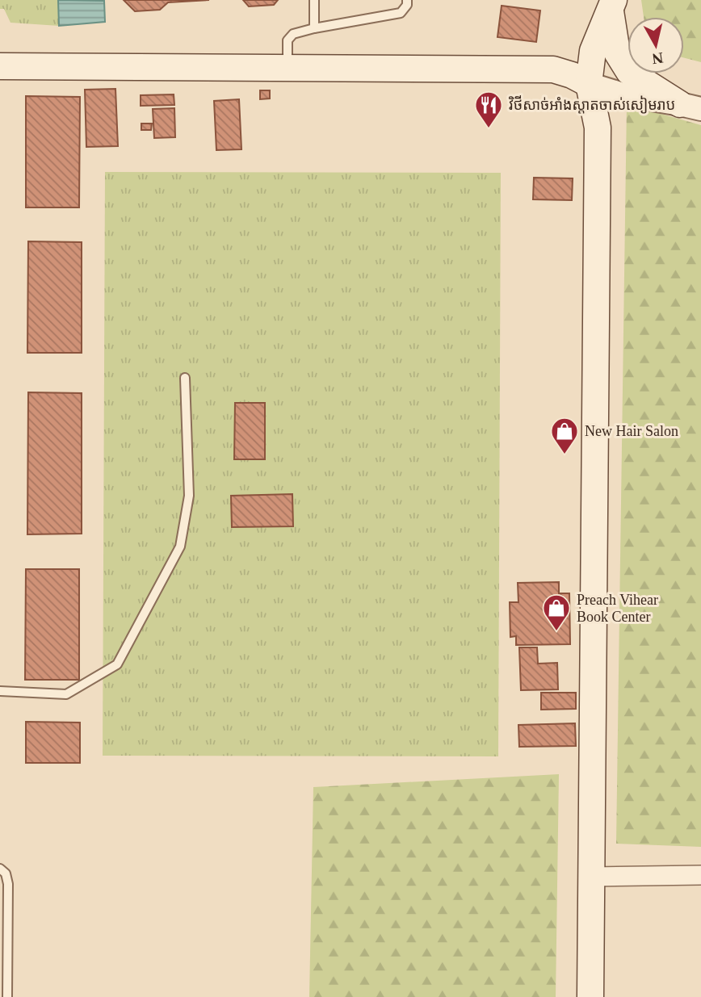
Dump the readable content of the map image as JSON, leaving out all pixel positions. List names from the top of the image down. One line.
{"places":{"restaurant":["វិថីសាច់អាំងស្តាតចាស់សៀមរាប"],"shop":["New Hair Salon","Preach Vihear Book Center"]},"north":"bottom"}
